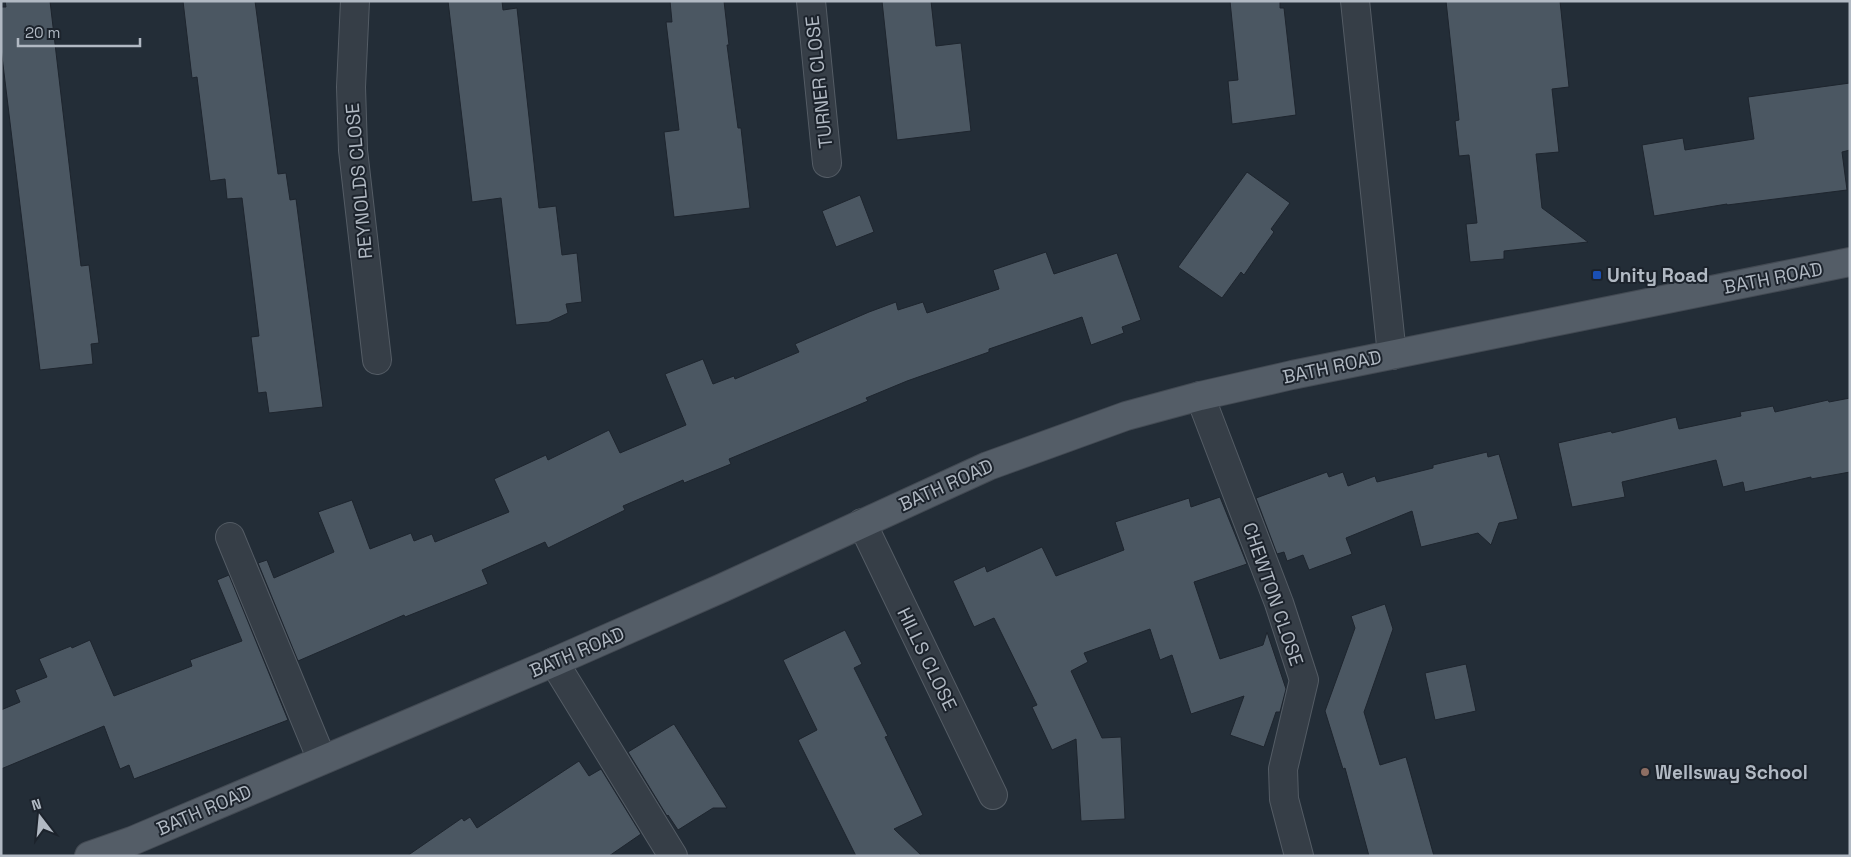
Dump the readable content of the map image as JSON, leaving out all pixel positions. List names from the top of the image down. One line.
{"streets":{"main road":["BATH ROAD"],"street":["TURNER CLOSE","REYNOLDS CLOSE","CHEWTON CLOSE","HILLS CLOSE"]},"crossings":[["BATH ROAD","CHEWTON CLOSE"],["BATH ROAD","HILLS CLOSE"]],"places":{"transit":["Unity Road"],"other":["Wellsway School"]},"scale_bar":"20 m","north":"top"}
